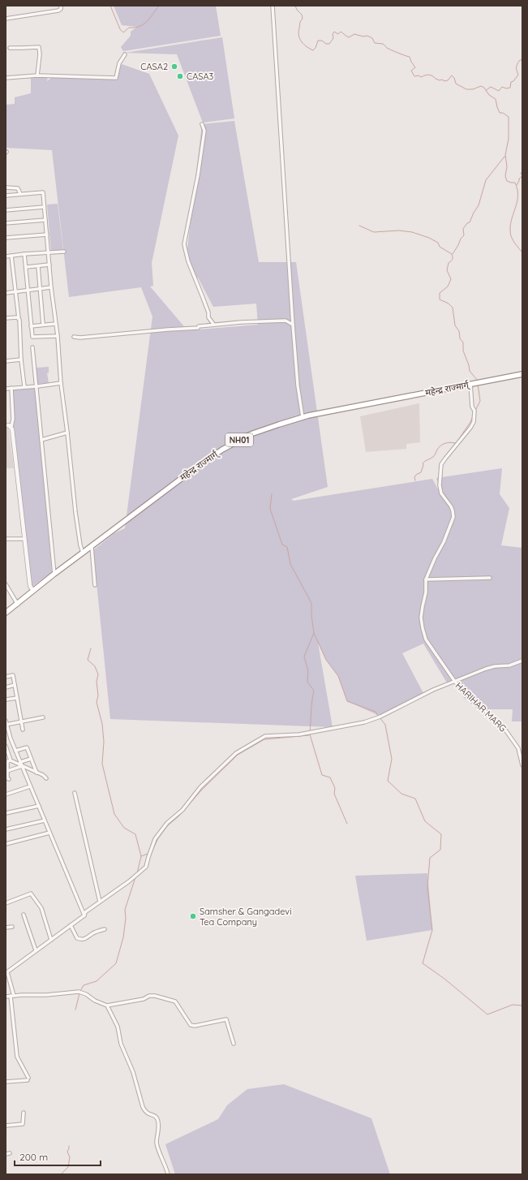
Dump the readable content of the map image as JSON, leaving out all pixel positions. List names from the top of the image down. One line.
{"streets":{"highway":["महेन्द्र राज्मार्ग्","NH01"],"street":["HARIHAR MARG"]},"crossings":[["महेन्द्र राज्मार्ग्","HARIHAR MARG"]],"places":["CASA2","CASA3","Samsher & Gangadevi Tea Company"],"scale_bar":"200 m"}
